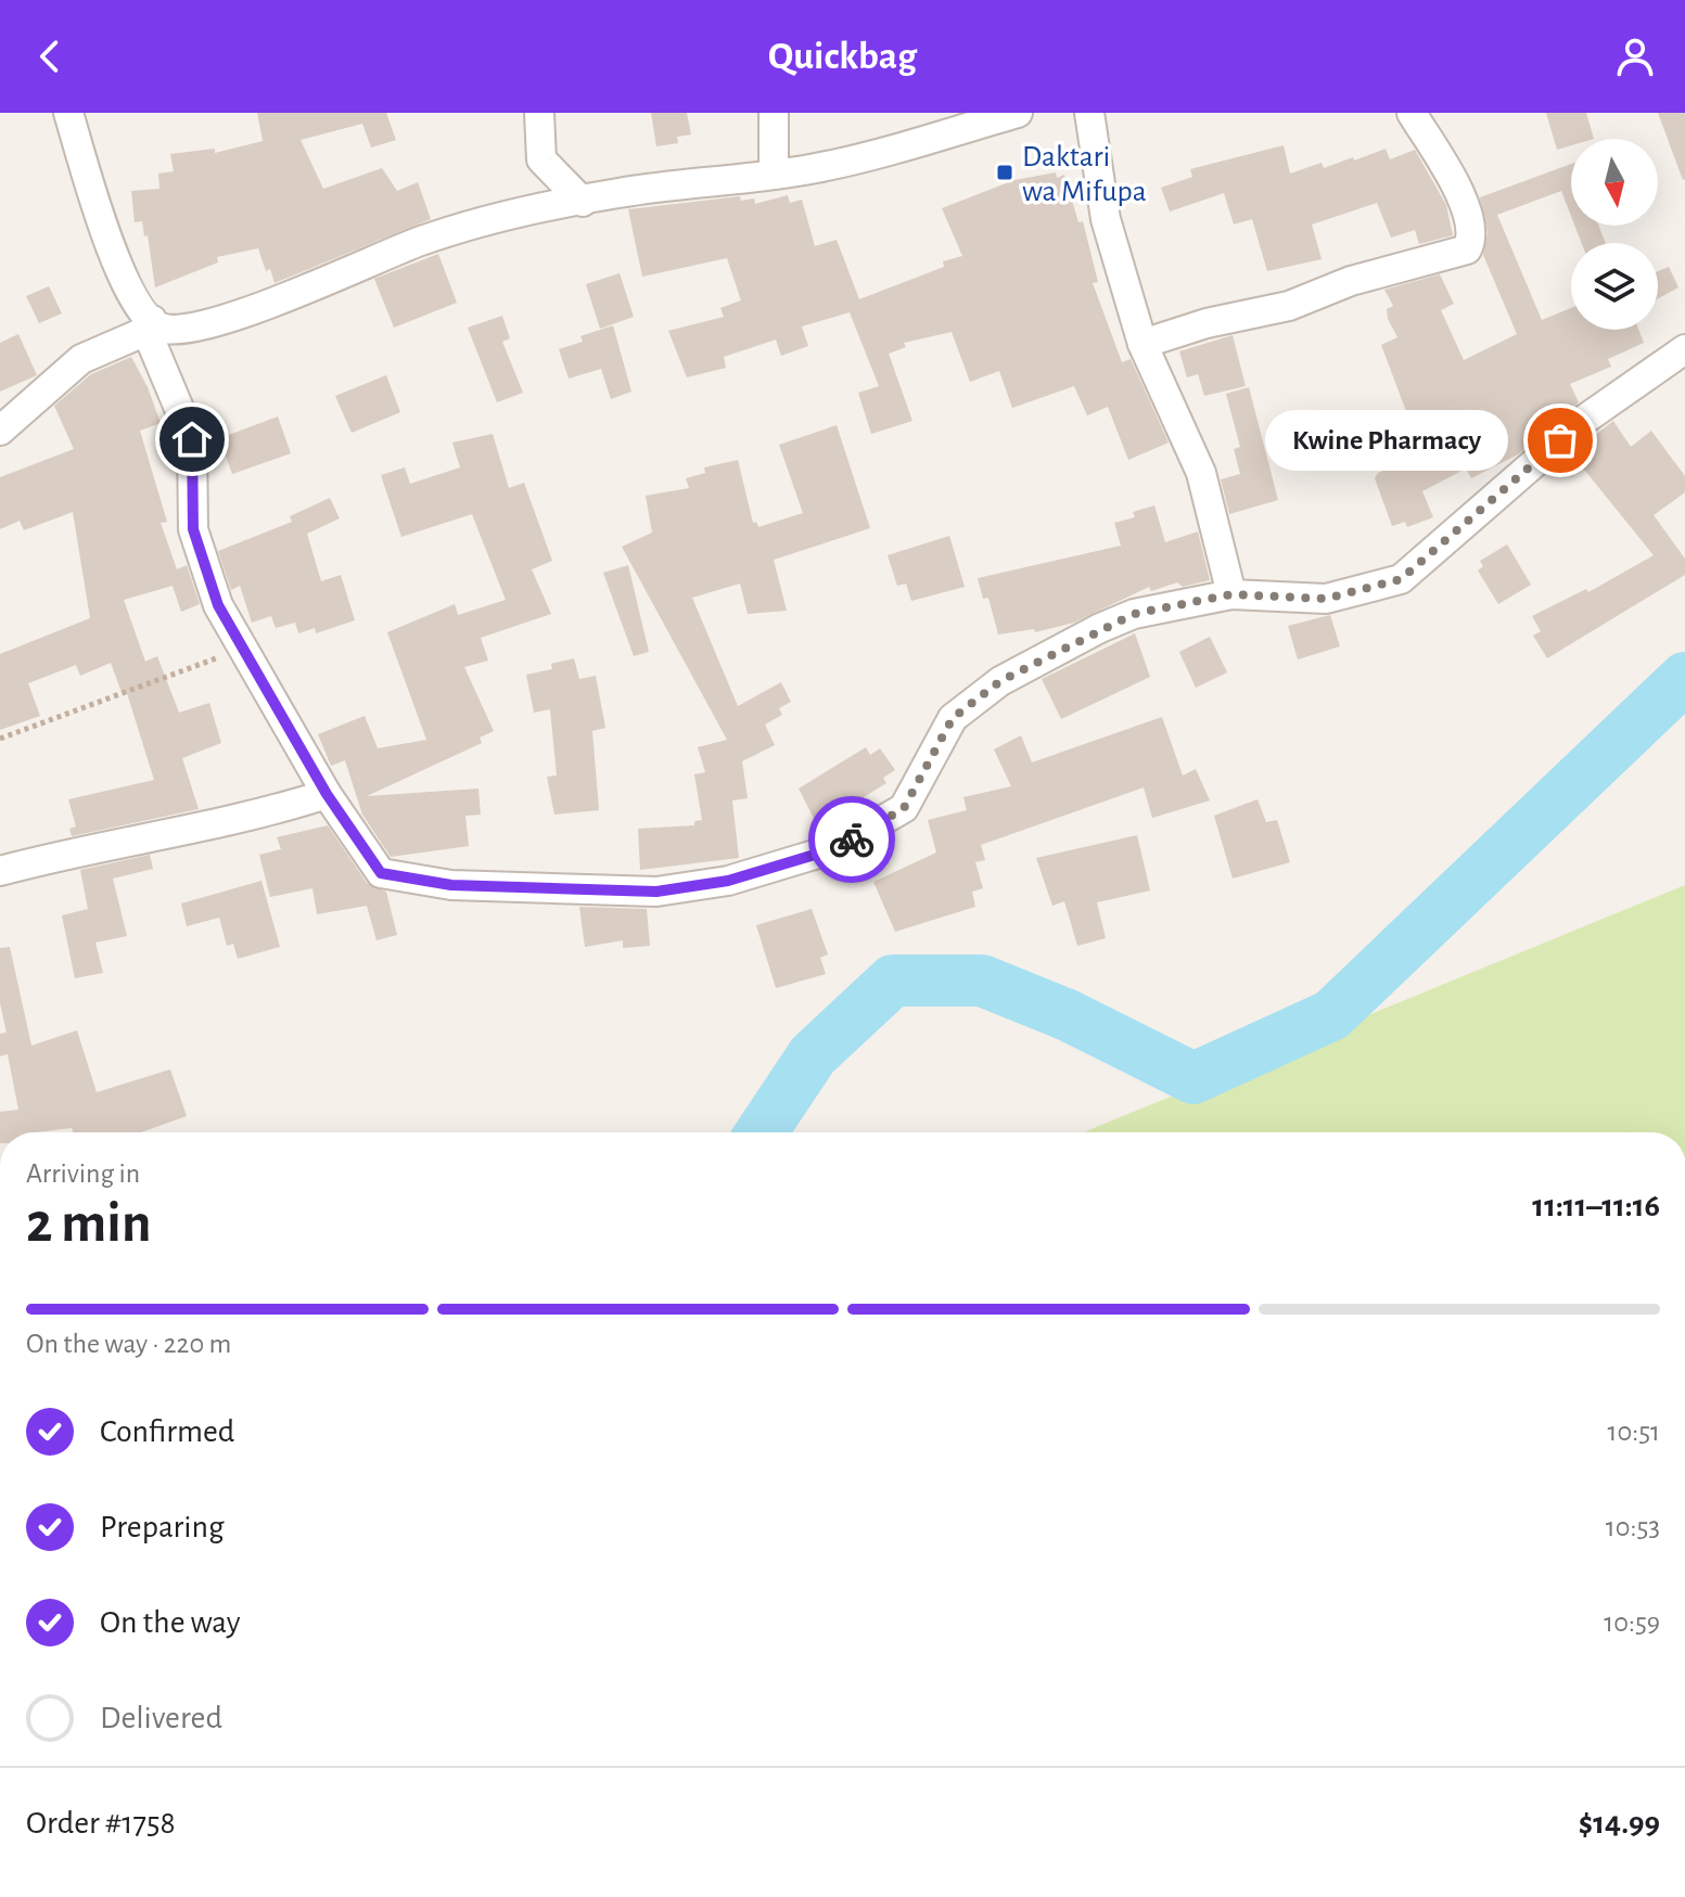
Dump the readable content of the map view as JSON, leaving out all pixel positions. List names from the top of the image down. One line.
{"places":{"transit":["Daktari wa Mifupa"],"other":["Kwine Pharmacy"]},"north":"bottom","page":{"header":"Quickbag","bubble":"Kwine Pharmacy","heading":["2 min","Arriving in","11:11–11:16"],"panel":["Order #1758","$14.99"],"bar":"On the way · 220 m","list":[["Confirmed","10:51"],["Preparing","10:53"],["On the way","10:59"],"Delivered"]}}
